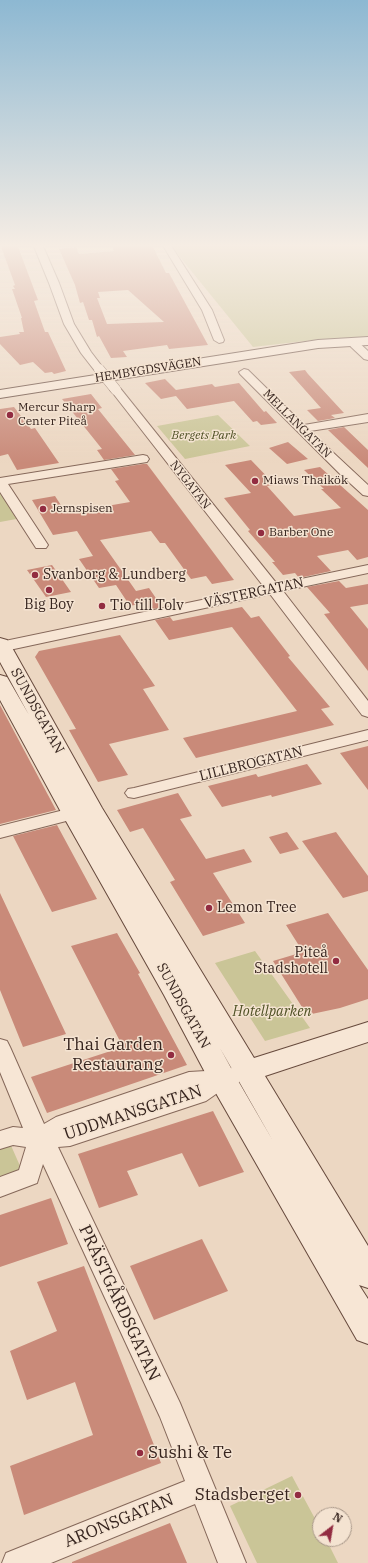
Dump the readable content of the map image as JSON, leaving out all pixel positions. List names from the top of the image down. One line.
{"streets":{"main road":["HEMBYGDSVÄGEN","SUNDSGATAN"],"street":["MELLANGATAN","NYGATAN","VÄSTERGATAN","LILLBROGATAN","UDDMANSGATAN","PRÄSTGÅRDSGATAN","ARONSGATAN"]},"crossings":[["NYGATAN","VÄSTERGATAN"],["VÄSTERGATAN","SUNDSGATAN"],["SUNDSGATAN","UDDMANSGATAN"],["UDDMANSGATAN","PRÄSTGÅRDSGATAN"],["PRÄSTGÅRDSGATAN","ARONSGATAN"]],"parks":["Bergets Park","Hotellparken"],"places":["Mercur Sharp Center Piteå","Miaws Thaikök","Jernspisen","Barber One","Svanborg & Lundberg","Big Boy","Tio till Tolv","Lemon Tree","Piteå Stadshotell","Thai Garden Restaurang","Sushi & Te","Stadsberget"],"north":"top right"}
